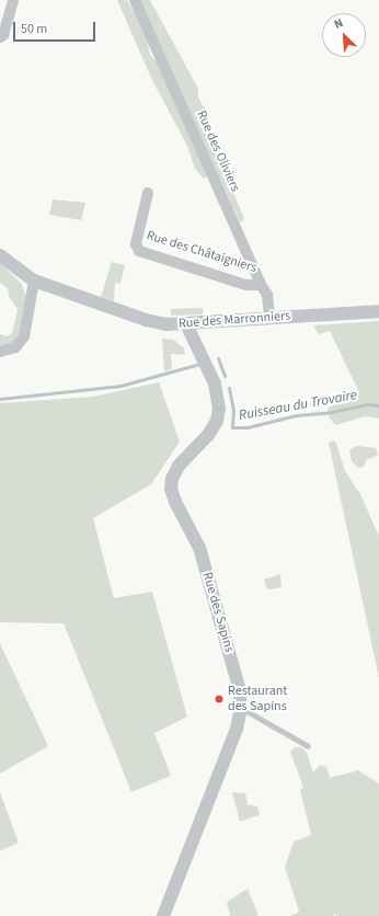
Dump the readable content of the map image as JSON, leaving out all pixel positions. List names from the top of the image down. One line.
{"streets":{"street":["Rue des Oliviers","Rue des Châtaigniers","Rue des Marronniers","Rue des Sapins"]},"crossings":[["Rue des Oliviers","Rue des Châtaigniers"],["Rue des Oliviers","Rue des Marronniers"],["Rue des Marronniers","Rue des Sapins"]],"water":["Ruisseau du Trovaire"],"places":["Restaurant des Sapins"],"scale_bar":"50 m","north":"top left"}
